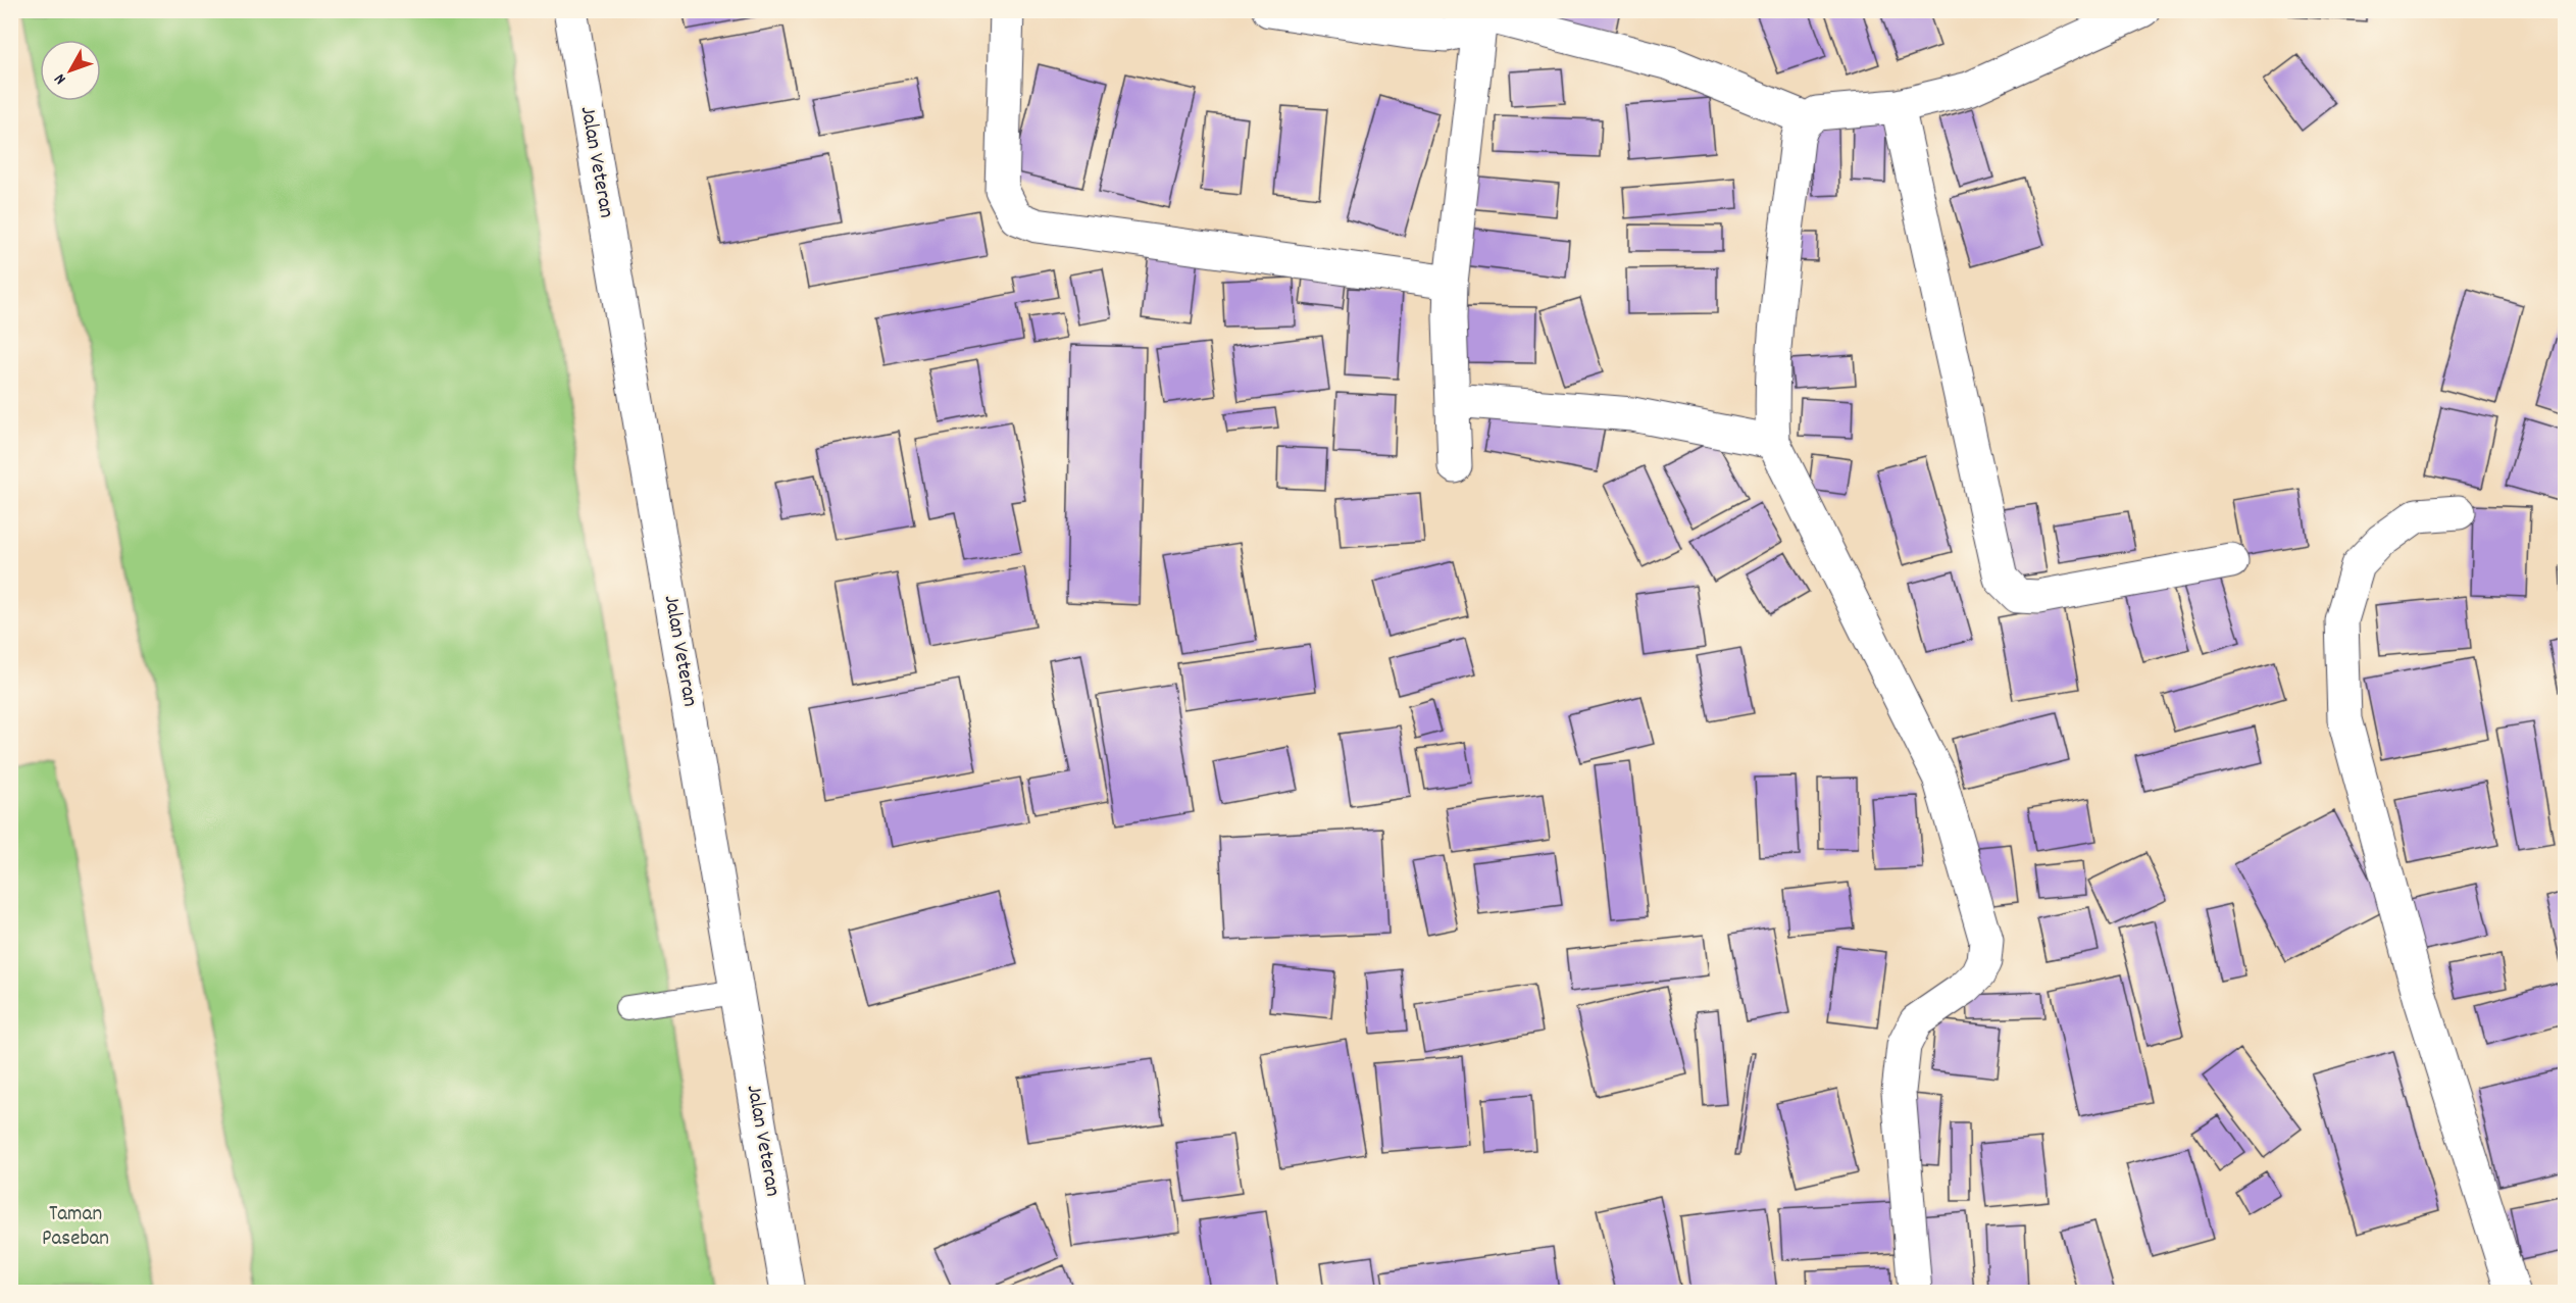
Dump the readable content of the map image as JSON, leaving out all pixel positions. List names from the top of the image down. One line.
{"streets":{"street":["Jalan Veteran"]},"parks":["Taman Paseban"],"north":"bottom left"}
